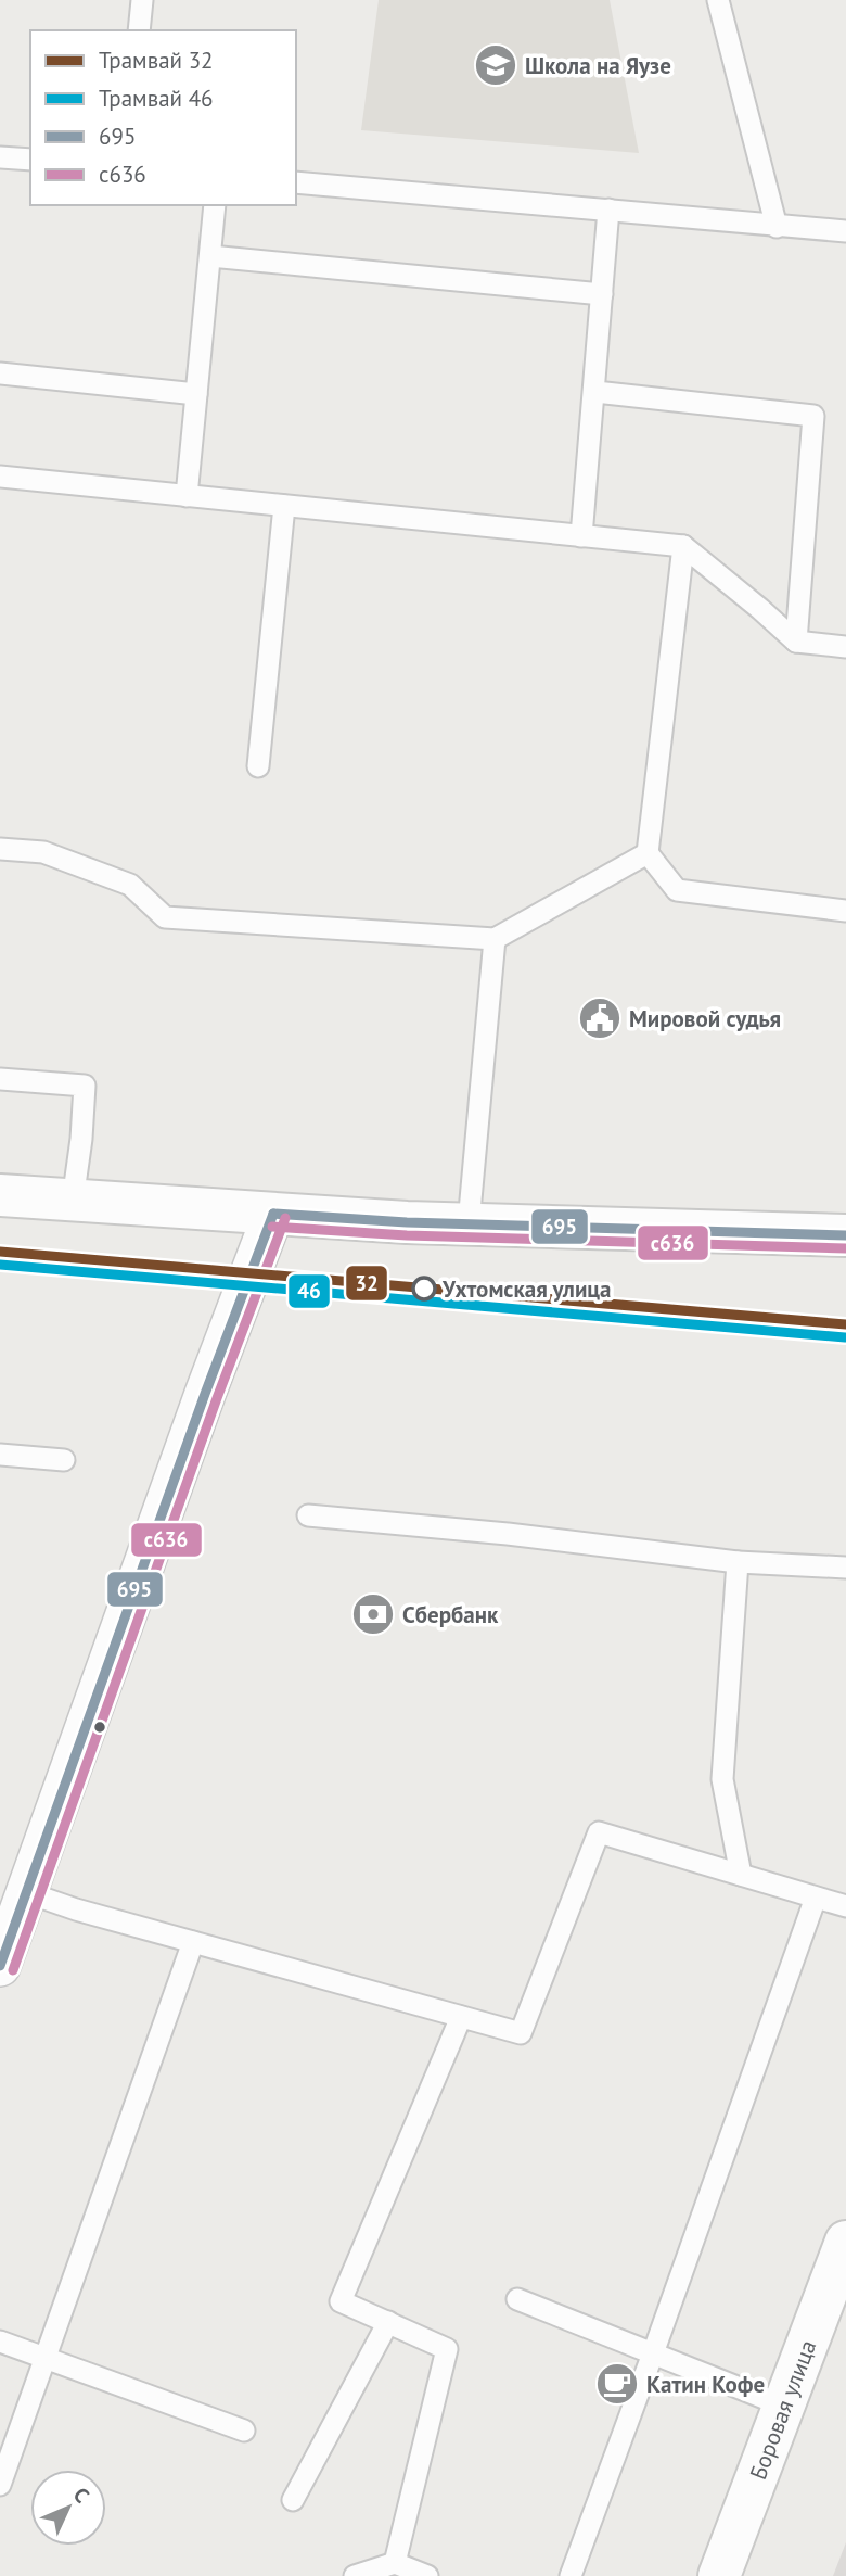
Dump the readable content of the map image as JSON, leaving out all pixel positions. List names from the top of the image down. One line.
{"streets":{"main road":["Боровая улица"]},"places":{"school or university":["Школа на Яузе"],"public building":["Мировой судья"],"other":["Ухтомская улица"],"bank":["Сбербанк"],"cafe":["Катин Кофе"]},"lines":["transit line 695","transit line с636","tram line 32","tram line 46"],"legend":["Трамвай 32","Трамвай 46","695","с636"],"north":"top right"}
